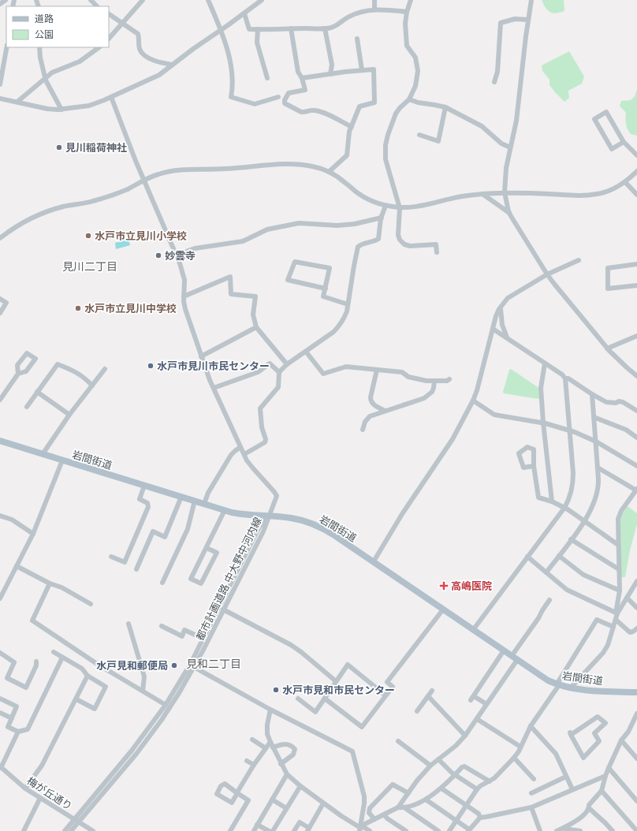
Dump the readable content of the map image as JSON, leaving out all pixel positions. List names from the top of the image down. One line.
{"streets":{"main road":["岩間街道"],"street":["都市計画道路 中大野中河内線","梅が丘通り"]},"crossings":[["岩間街道","都市計画道路 中大野中河内線"],["都市計画道路 中大野中河内線","梅が丘通り"]],"districts":["見川二丁目","見和二丁目"],"places":{"other":["見川稲荷神社","水戸市立見川小学校","妙雲寺","水戸市立見川中学校","水戸市見川市民センター","水戸見和郵便局","水戸市見和市民センター"],"health":["高嶋医院"]},"legend":["道路","公園"]}
